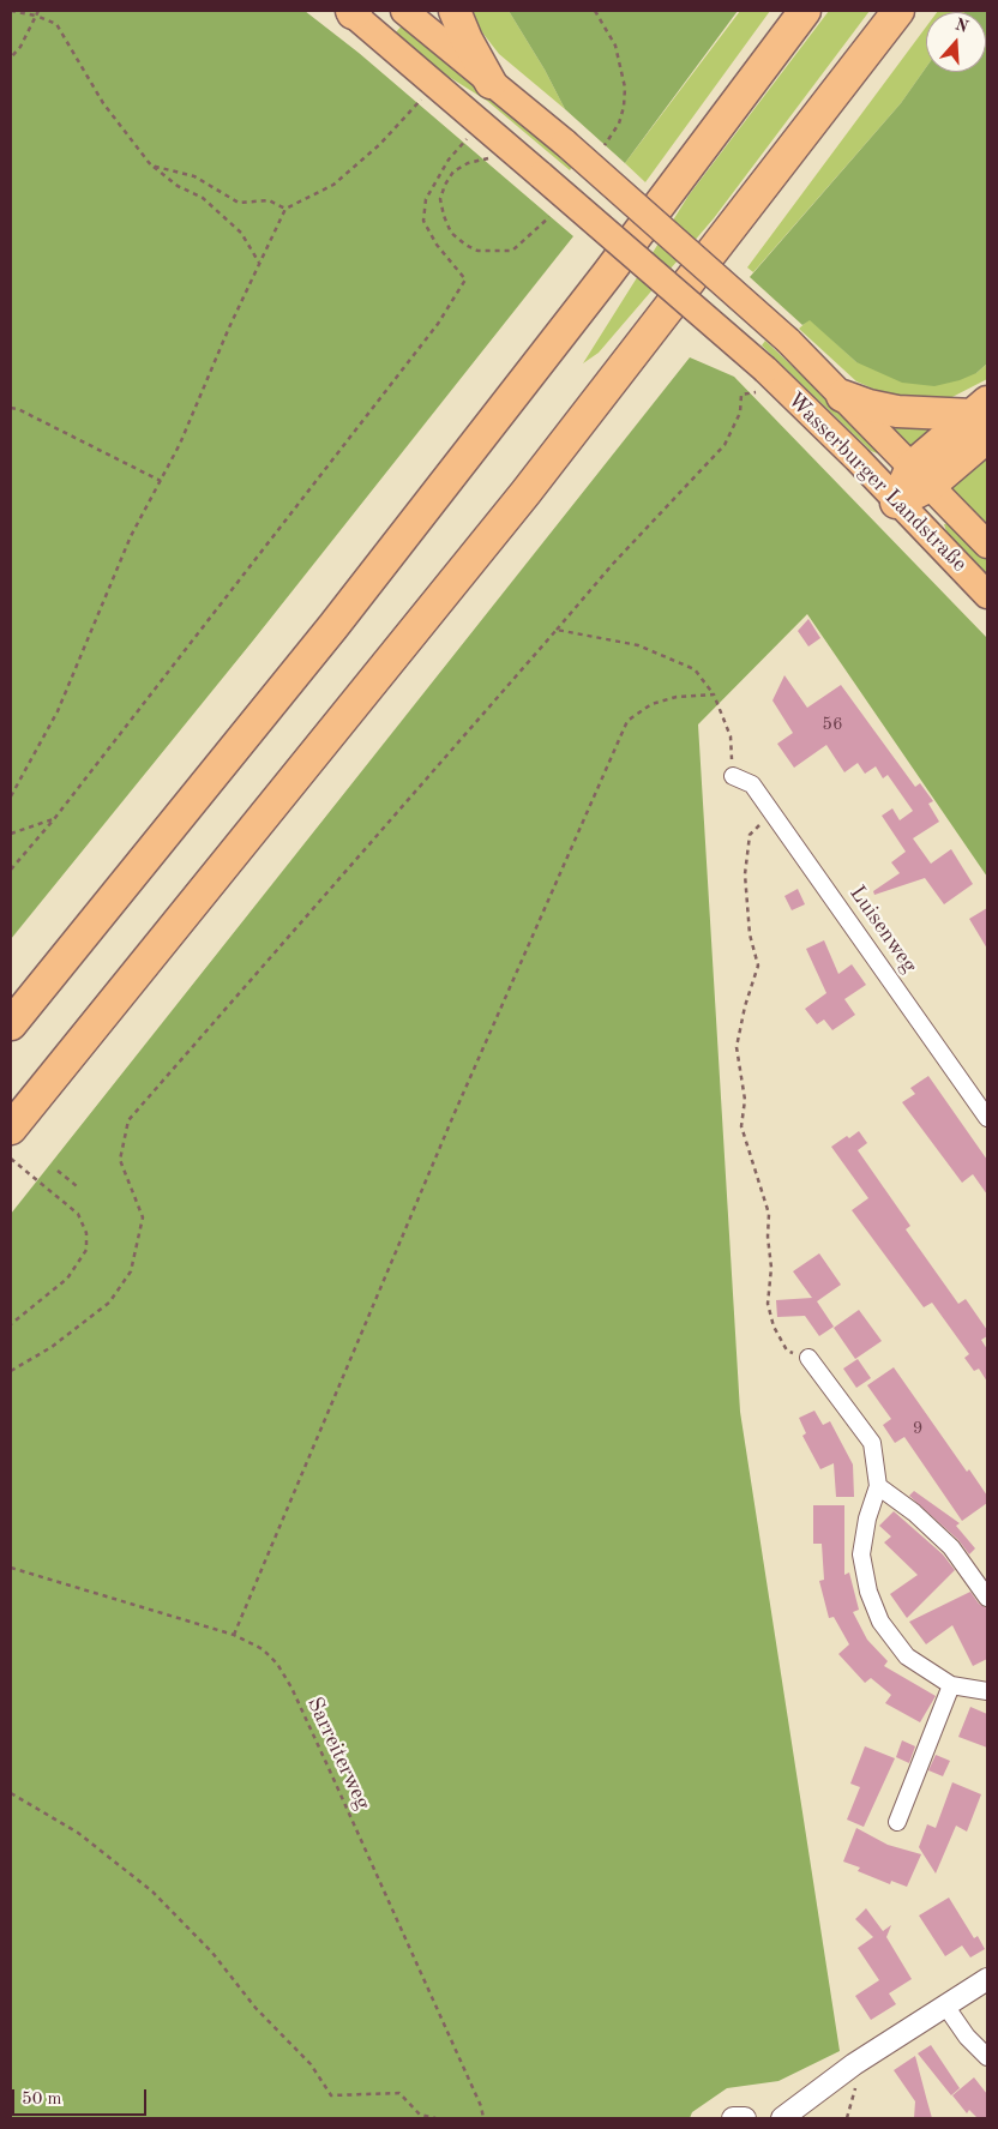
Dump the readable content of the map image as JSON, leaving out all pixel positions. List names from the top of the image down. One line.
{"streets":{"main road":["Wasserburger Landstraße"],"street":["Luisenweg"],"path":["Sarreiterweg"]},"house_numbers":["56","9"],"scale_bar":"50 m","north":"top"}
